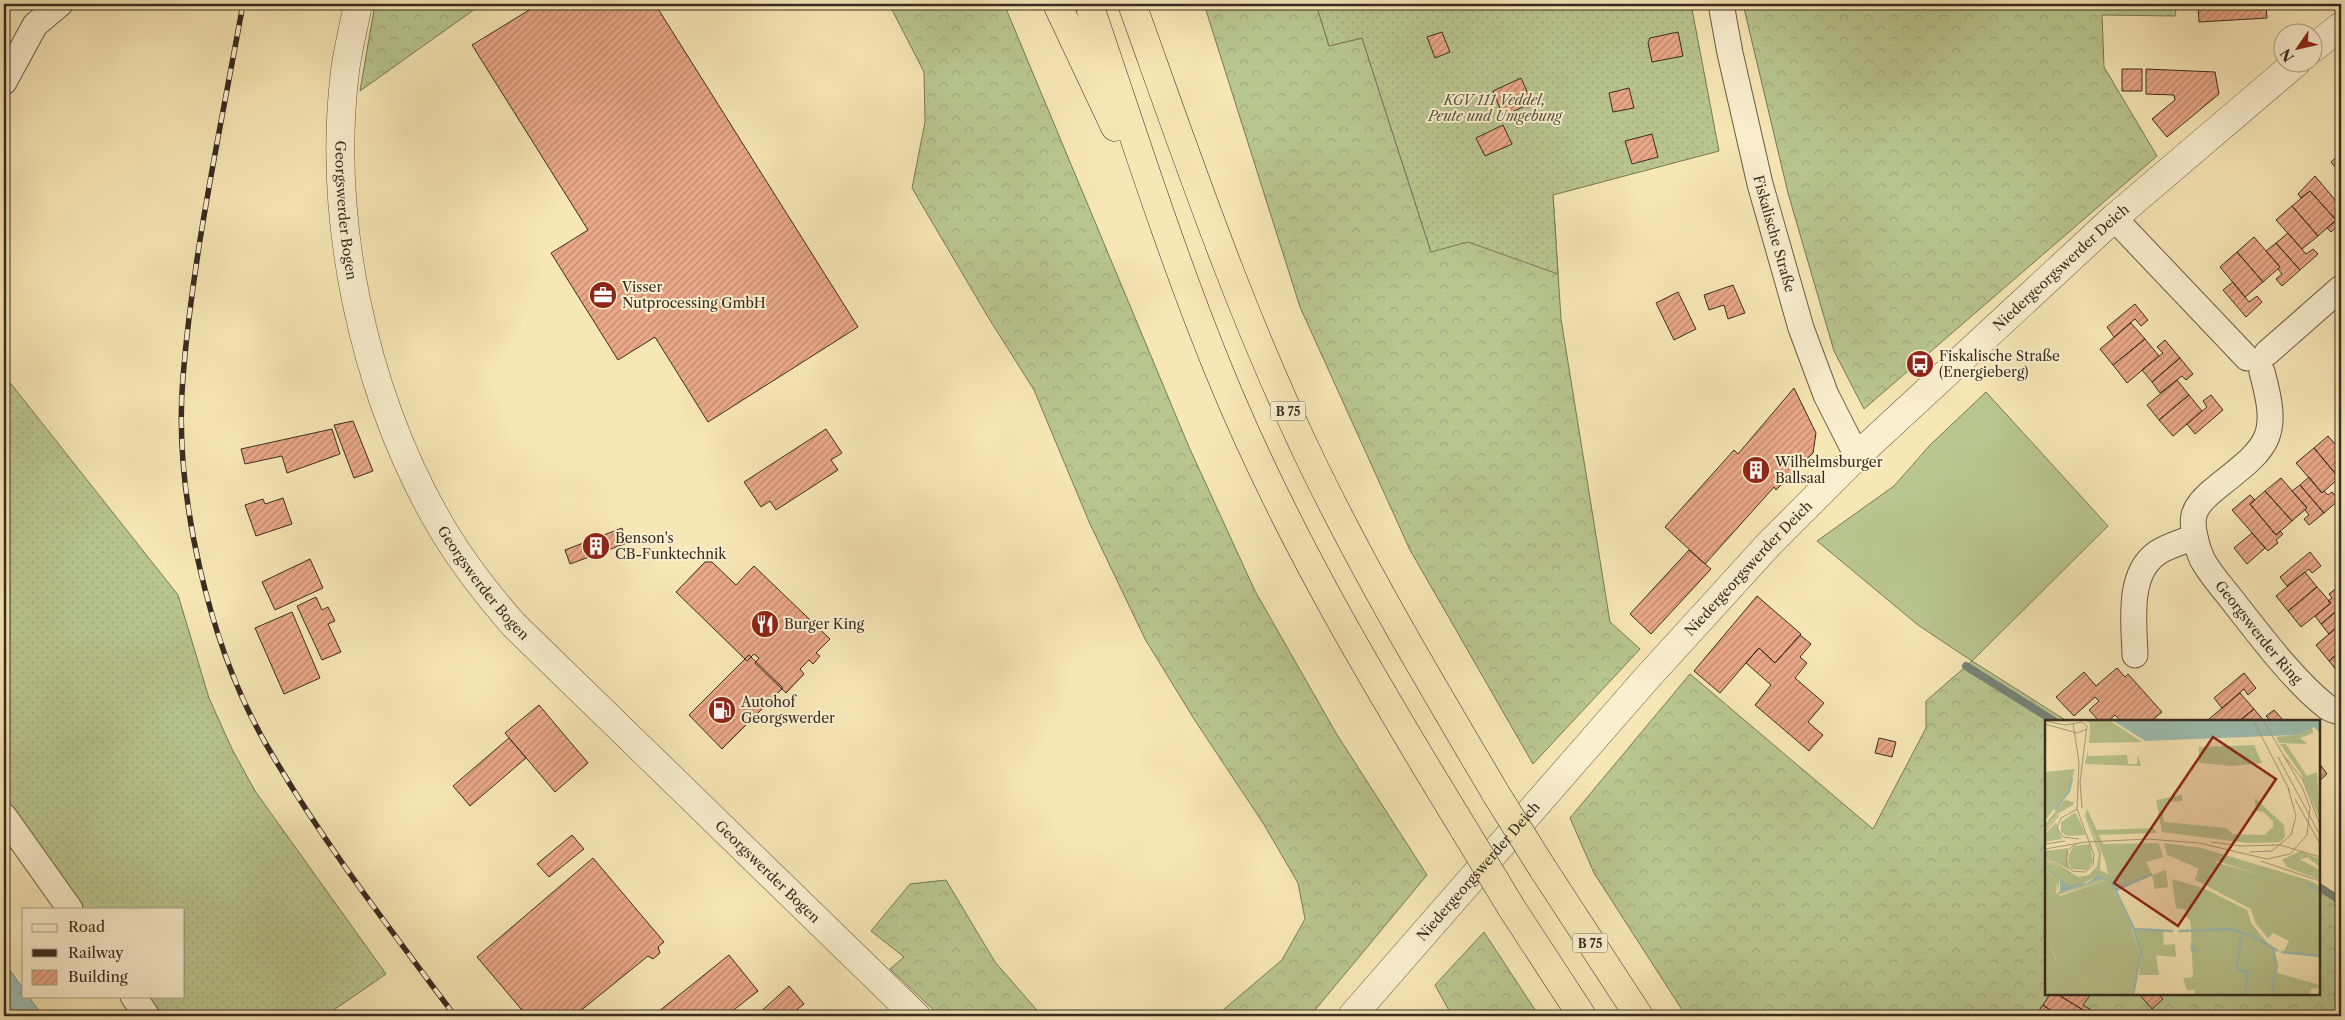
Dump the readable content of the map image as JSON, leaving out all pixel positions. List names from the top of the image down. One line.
{"streets":{"highway":["B 75"],"street":["Georgswerder Bogen","Fiskalische Straße","Niedergeorgswerder Deich","Georgswerder Ring"]},"crossings":[["Fiskalische Straße","Niedergeorgswerder Deich"]],"parks":["KGV 111 Veddel, Peute und Umgebung"],"places":{"office":["Visser Nutprocessing GmbH"],"bus stop":["Fiskalische Straße (Energieberg)"],"building":["Wilhelmsburger Ballsaal","Benson's CB-Funktechnik"],"restaurant":["Burger King"],"fuel station":["Autohof Georgswerder"]},"legend":["Road","Railway","Building"],"north":"bottom left"}
